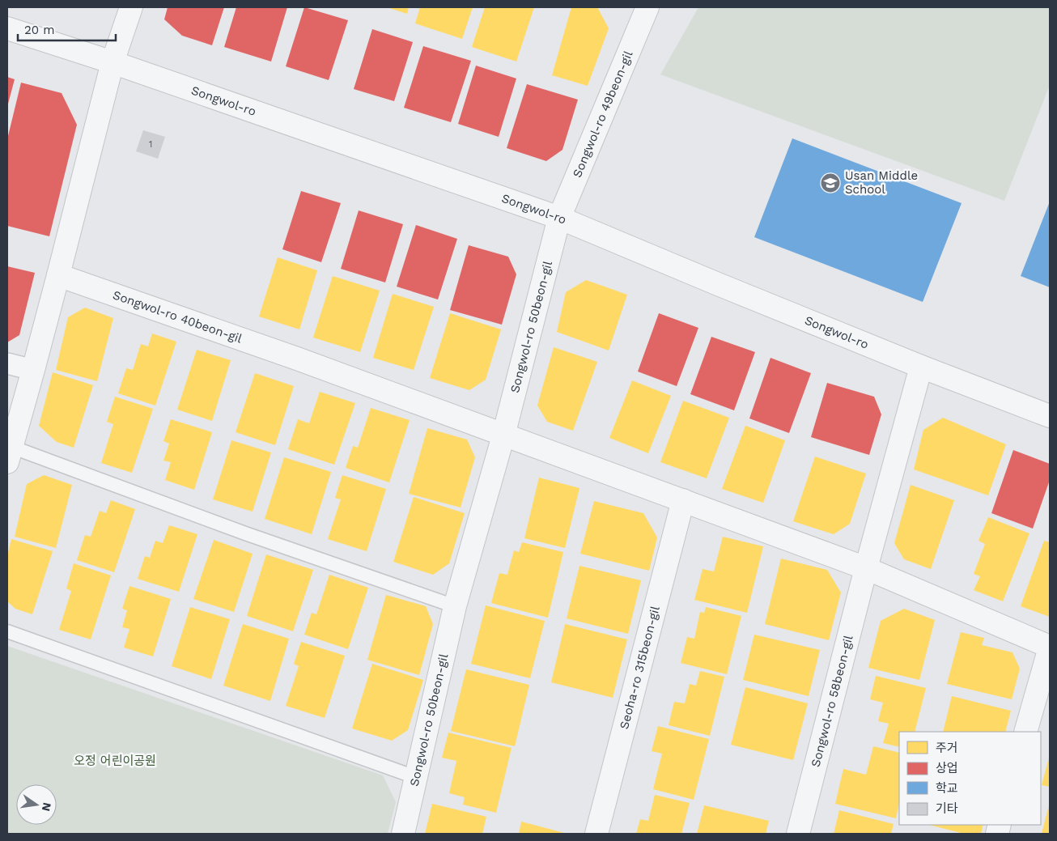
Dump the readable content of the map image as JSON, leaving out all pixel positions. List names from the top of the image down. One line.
{"streets":{"street":["Songwol-ro","Songwol-ro 49beon-gil","Songwol-ro 40beon-gil","Songwol-ro 50beon-gil","Seoha-ro 315beon-gil","Songwol-ro 58beon-gil"]},"crossings":[["Songwol-ro","Songwol-ro 49beon-gil"],["Songwol-ro","Songwol-ro 50beon-gil"],["Songwol-ro","Songwol-ro 58beon-gil"],["Songwol-ro 49beon-gil","Songwol-ro 50beon-gil"],["Songwol-ro 40beon-gil","Songwol-ro 50beon-gil"]],"parks":["오정 어린이공원"],"places":{"school or university":["Usan Middle School"]},"house_numbers":["1"],"legend":["주거","상업","학교","기타"],"scale_bar":"20 m","north":"right"}
